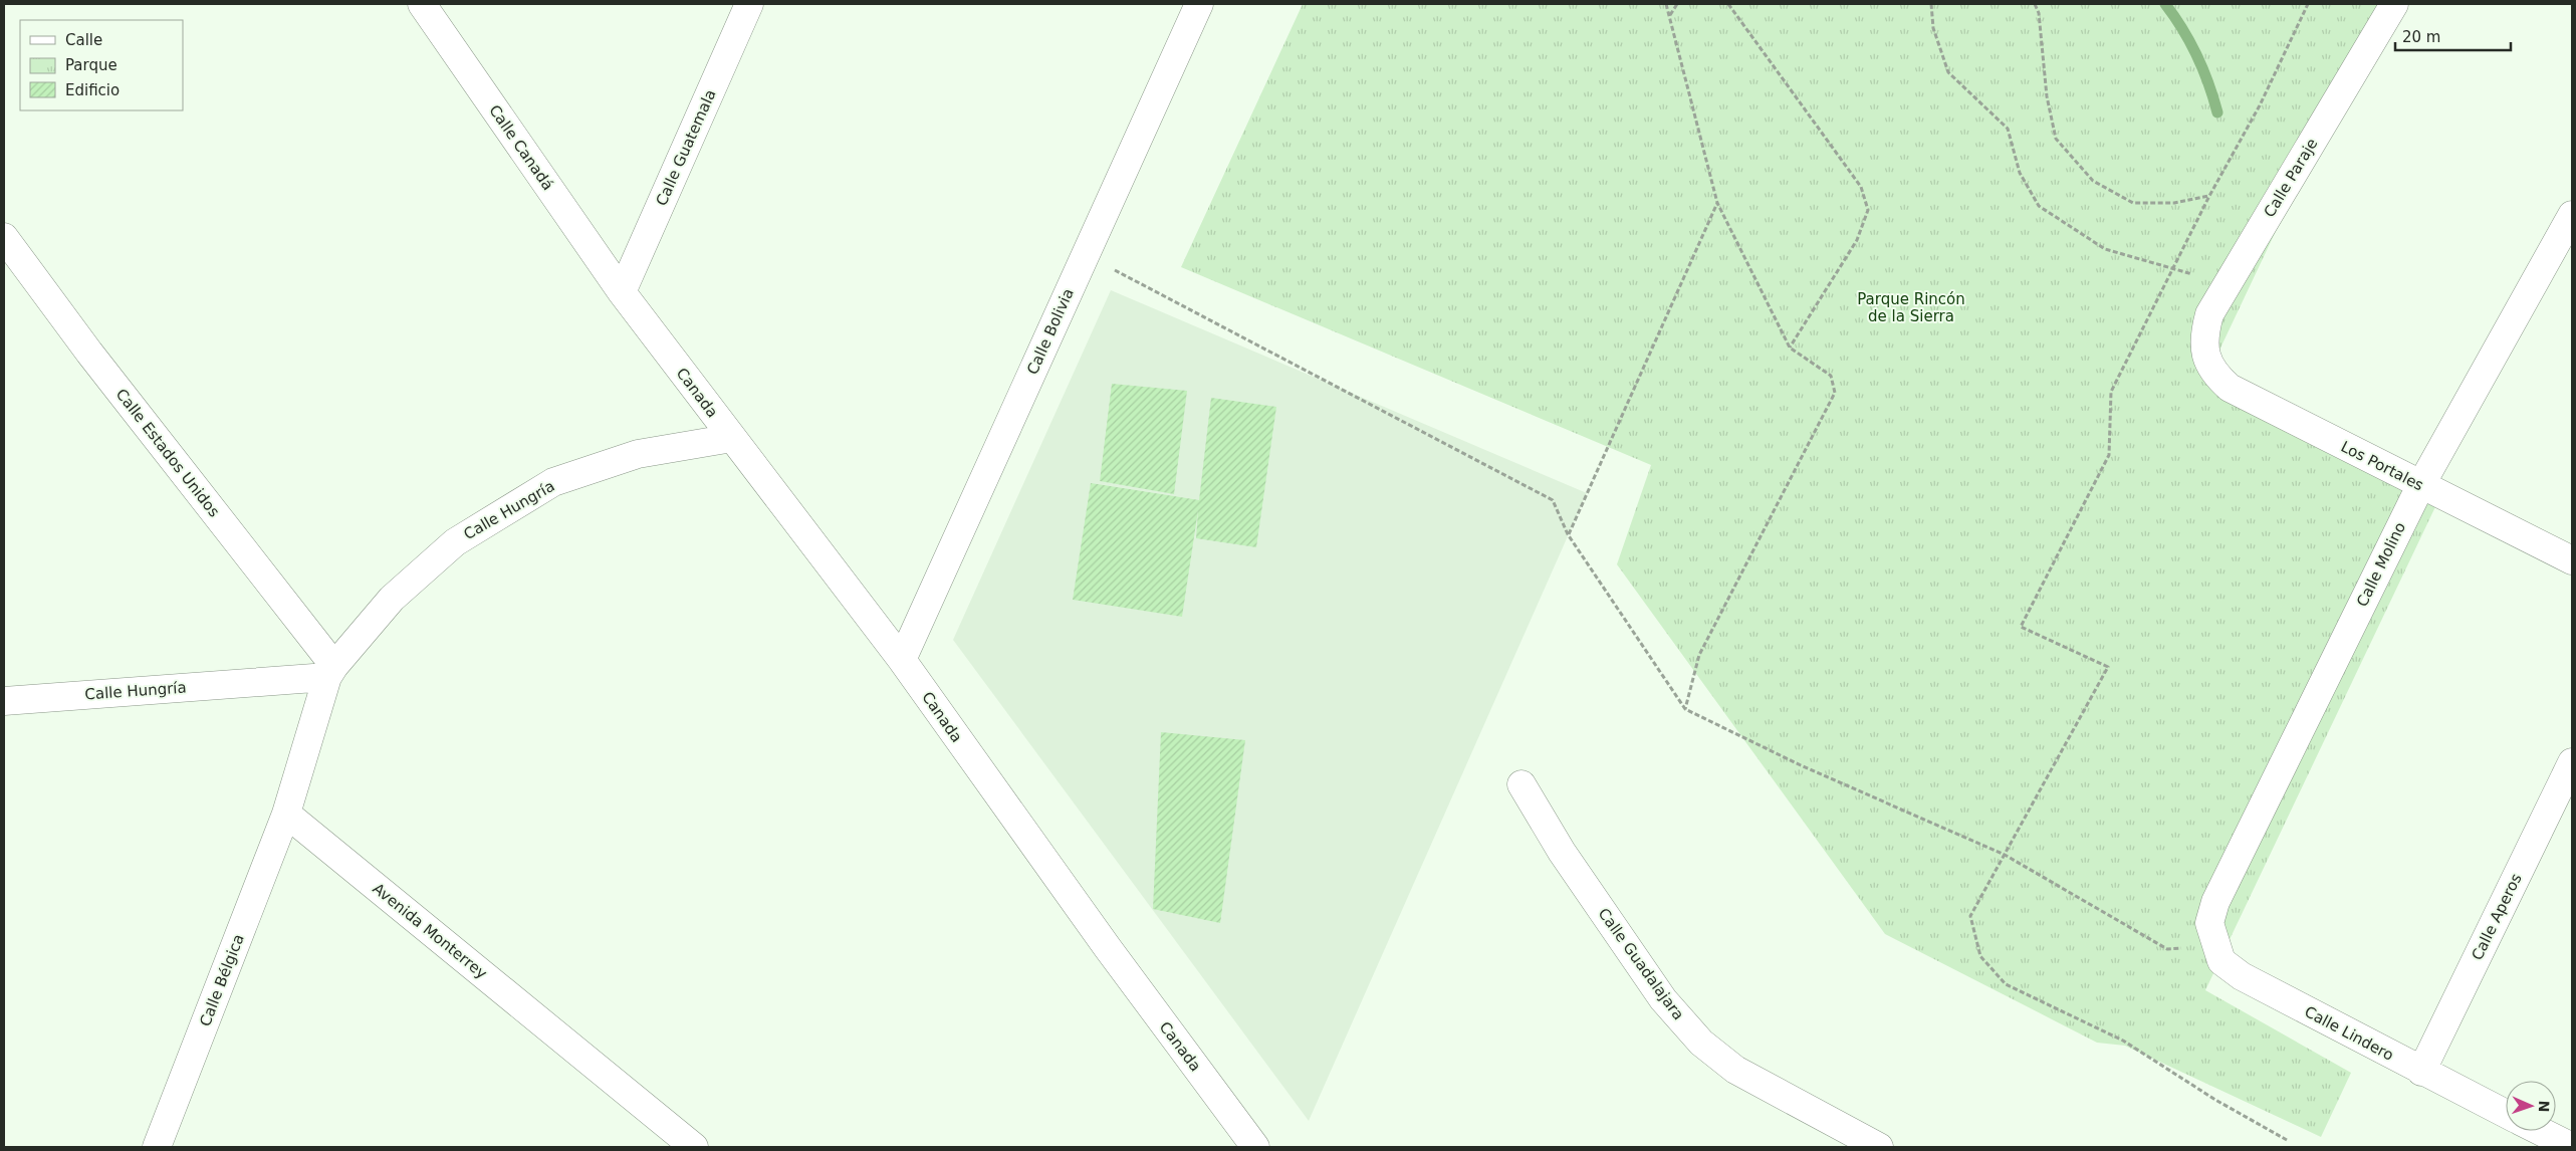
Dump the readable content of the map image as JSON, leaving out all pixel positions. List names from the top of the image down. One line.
{"streets":{"street":["Calle Canadá","Calle Guatemala","Calle Paraje","Calle Bolivia","Canada","Calle Estados Unidos","Los Portales","Calle Hungría","Calle Molino","Calle Aperos","Avenida Monterrey","Calle Guadalajara","Calle Bélgica","Calle Lindero"]},"crossings":[["Calle Canadá","Calle Guatemala"],["Calle Canadá","Canada"],["Calle Guatemala","Canada"],["Calle Paraje","Los Portales"],["Calle Bolivia","Canada"],["Canada","Calle Hungría"],["Calle Estados Unidos","Calle Hungría"],["Los Portales","Calle Molino"],["Calle Molino","Calle Lindero"],["Calle Aperos","Calle Lindero"],["Avenida Monterrey","Calle Bélgica"]],"parks":["Parque Rincón de la Sierra"],"legend":["Calle","Parque","Edificio"],"scale_bar":"20 m","north":"right"}
